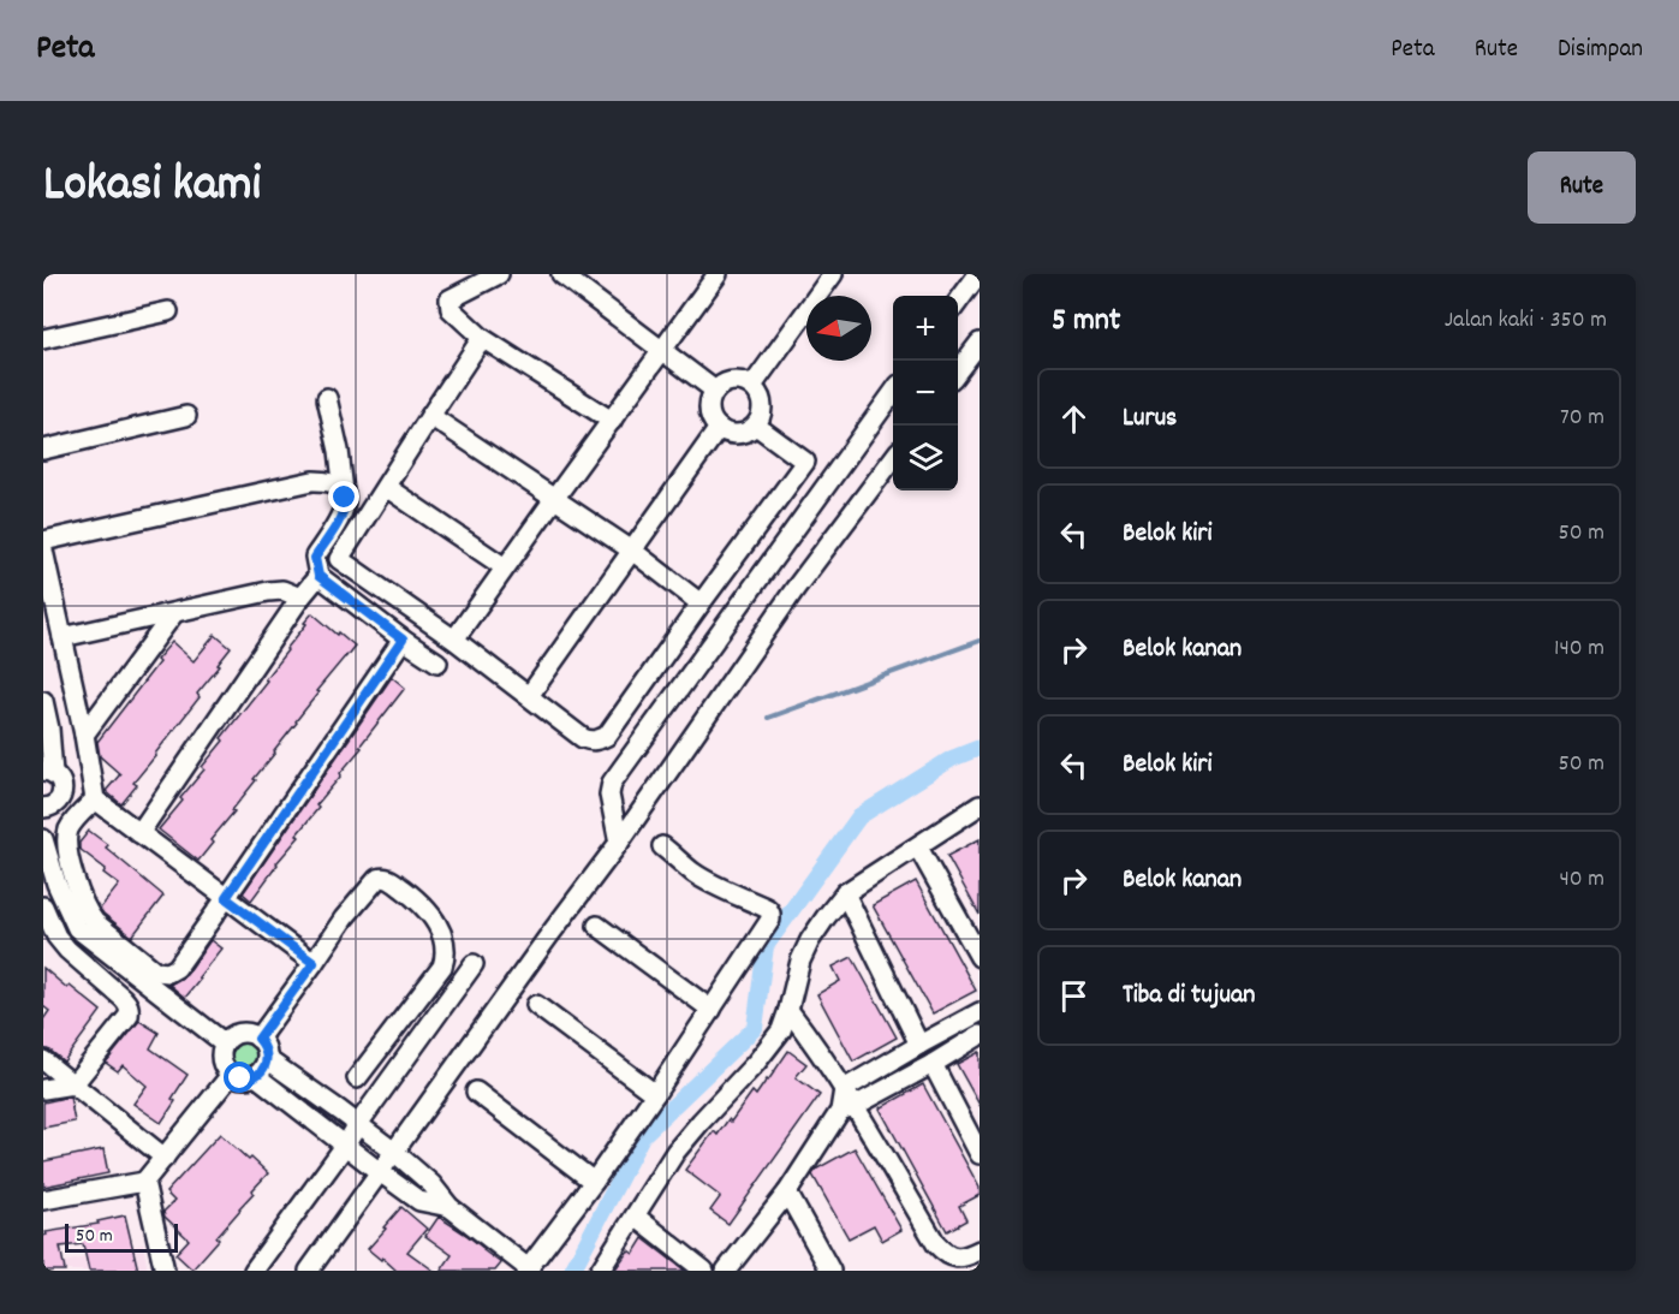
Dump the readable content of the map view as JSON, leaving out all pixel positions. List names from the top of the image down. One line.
{"scale_bar":"50 m","north":"left","page":{"header":"Peta","nav":["Peta","Rute","Disimpan"],"title":"Lokasi kami","buttons":"Rute","heading":["5 mnt","Jalan kaki · 350 m"],"map_buttons":["+","−"],"list":[["Lurus","70 m"],["Belok kiri","50 m"],["Belok kanan","140 m"],["Belok kiri","50 m"],["Belok kanan","40 m"],"Tiba di tujuan"],"scale":"50 m"}}
